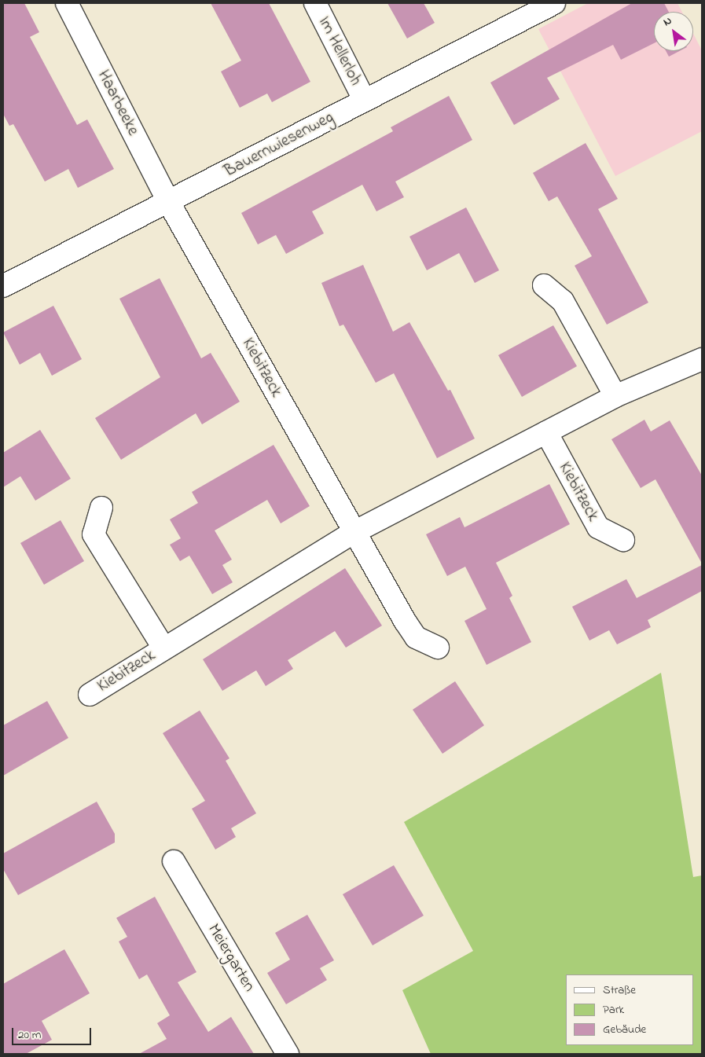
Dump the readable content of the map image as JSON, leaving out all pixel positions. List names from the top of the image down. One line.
{"streets":{"street":["Im Hellerloh","Haarbeeke","Bauernwiesenweg","Kiebitzeck","Meiergarten"]},"crossings":[["Im Hellerloh","Bauernwiesenweg"],["Haarbeeke","Bauernwiesenweg"],["Haarbeeke","Kiebitzeck"],["Bauernwiesenweg","Kiebitzeck"]],"legend":["Straße","Park","Gebäude"],"scale_bar":"20 m","north":"top left"}
